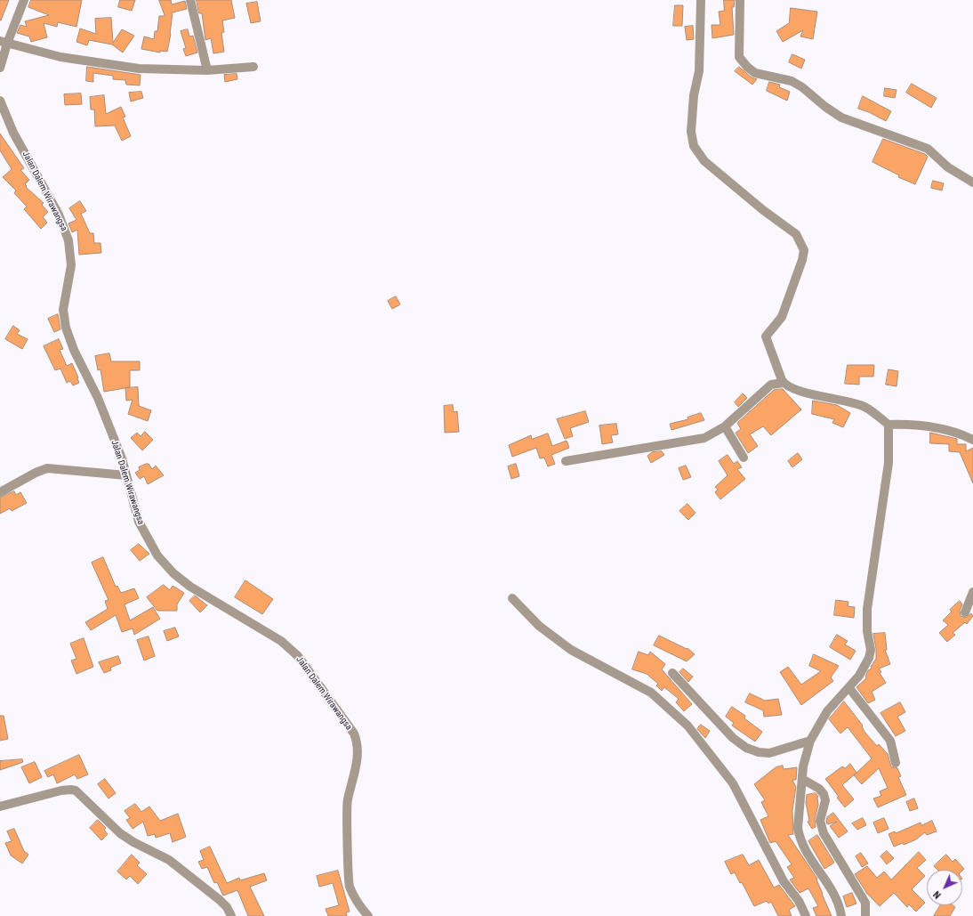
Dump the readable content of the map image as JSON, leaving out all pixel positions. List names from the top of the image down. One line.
{"streets":{"street":["Jalan Dalem Wirawangsa"]},"north":"bottom left"}
